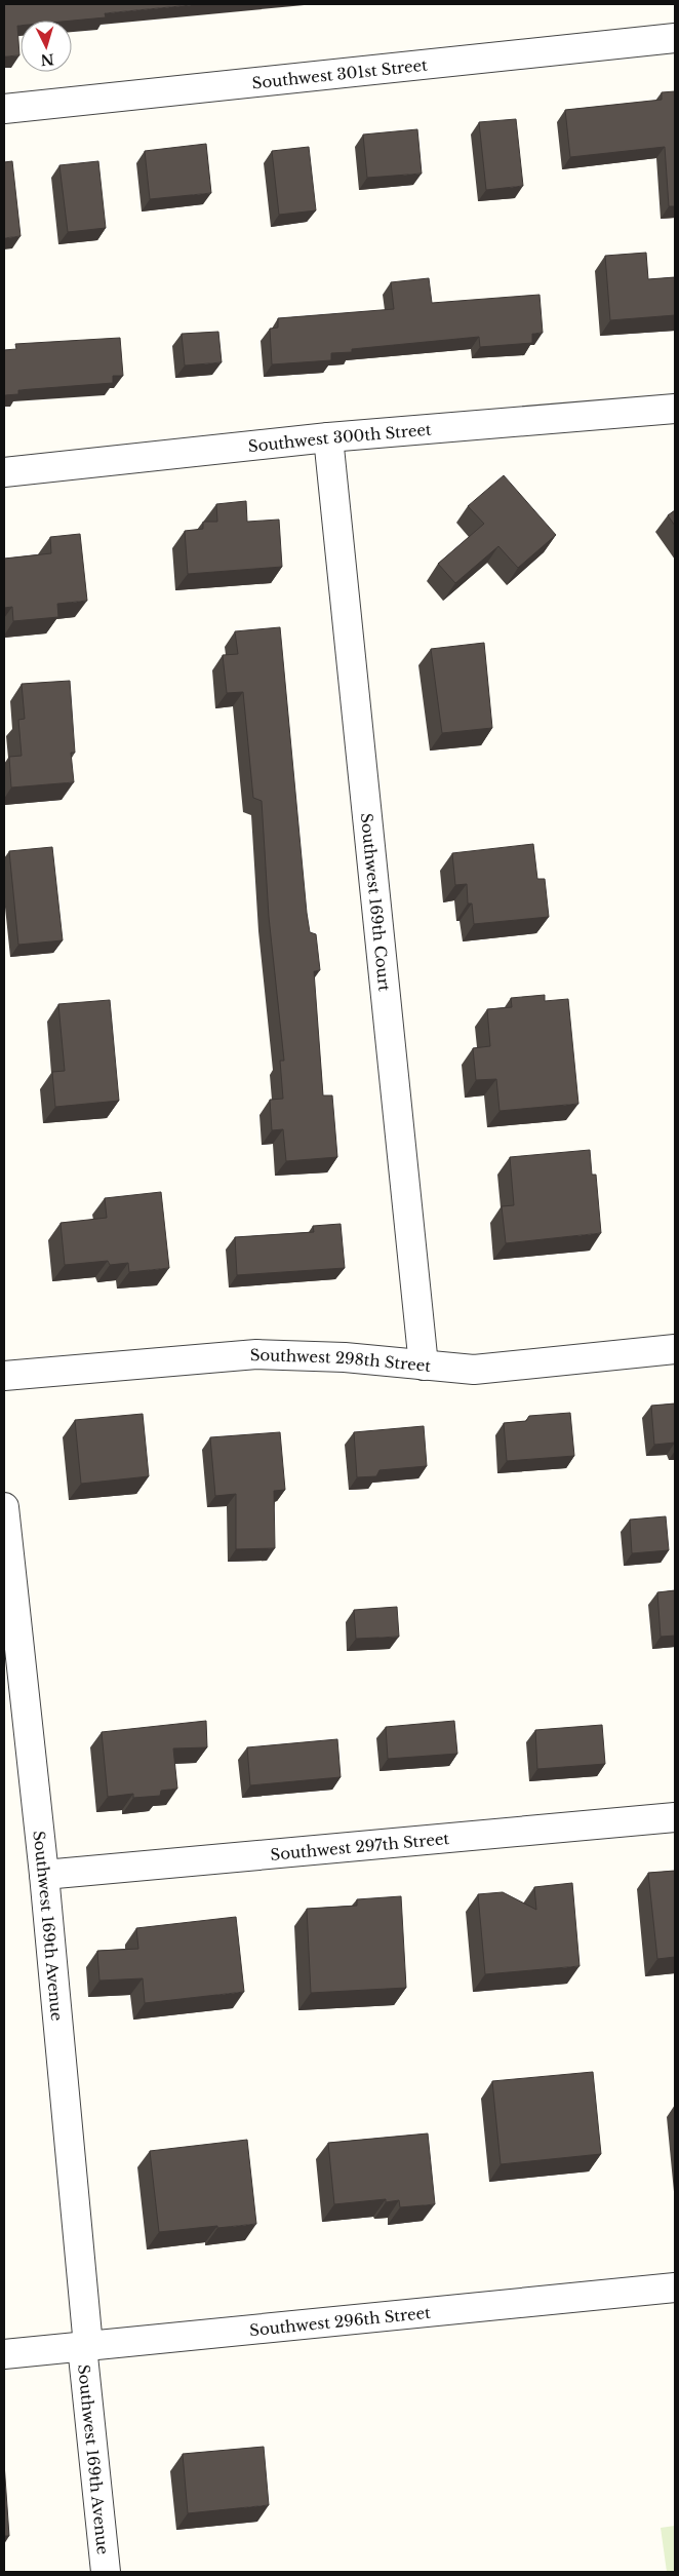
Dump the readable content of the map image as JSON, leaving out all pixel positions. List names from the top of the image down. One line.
{"streets":{"street":["Southwest 301st Street","Southwest 300th Street","Southwest 169th Court","Southwest 298th Street","Southwest 297th Street","Southwest 169th Avenue","Southwest 296th Street"]},"crossings":[["Southwest 300th Street","Southwest 169th Court"],["Southwest 169th Court","Southwest 298th Street"],["Southwest 297th Street","Southwest 169th Avenue"],["Southwest 169th Avenue","Southwest 296th Street"]],"north":"bottom"}
